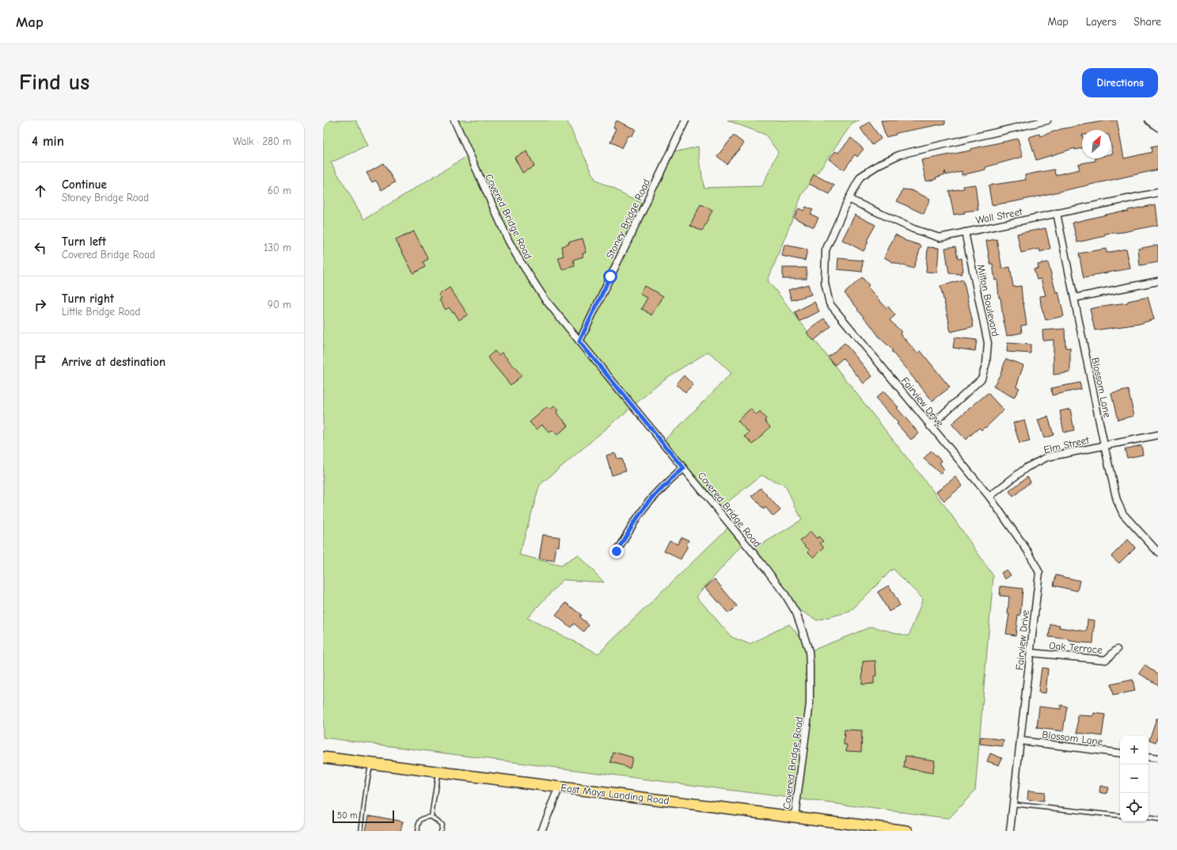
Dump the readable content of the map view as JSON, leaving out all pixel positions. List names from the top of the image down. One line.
{"streets":{"main road":["East Mays Landing Road"],"street":["Wall Street","Covered Bridge Road","Stoney Bridge Road","Milton Boulevard","Blossom Lane","Fairview Drive","Elm Street","Oak Terrace"]},"crossings":[["Wall Street","Milton Boulevard"],["Wall Street","Blossom Lane"],["Wall Street","Fairview Drive"],["Covered Bridge Road","Stoney Bridge Road"],["Covered Bridge Road","East Mays Landing Road"],["Milton Boulevard","Fairview Drive"],["Blossom Lane","Fairview Drive"],["Blossom Lane","Elm Street"],["Fairview Drive","Elm Street"],["Fairview Drive","Oak Terrace"]],"scale_bar":"50 m","north":"top right","page":{"header":"Map","nav":["Map","Layers","Share"],"buttons":"Directions","title":"Find us","heading":["4 min","Walk · 280 m"],"list":[["Continue","Stoney Bridge Road","60 m"],["Turn left","Covered Bridge Road","130 m"],["Turn right","Little Bridge Road","90 m"],"Arrive at destination"],"map_buttons":["+","−"],"scale":"50 m"}}
